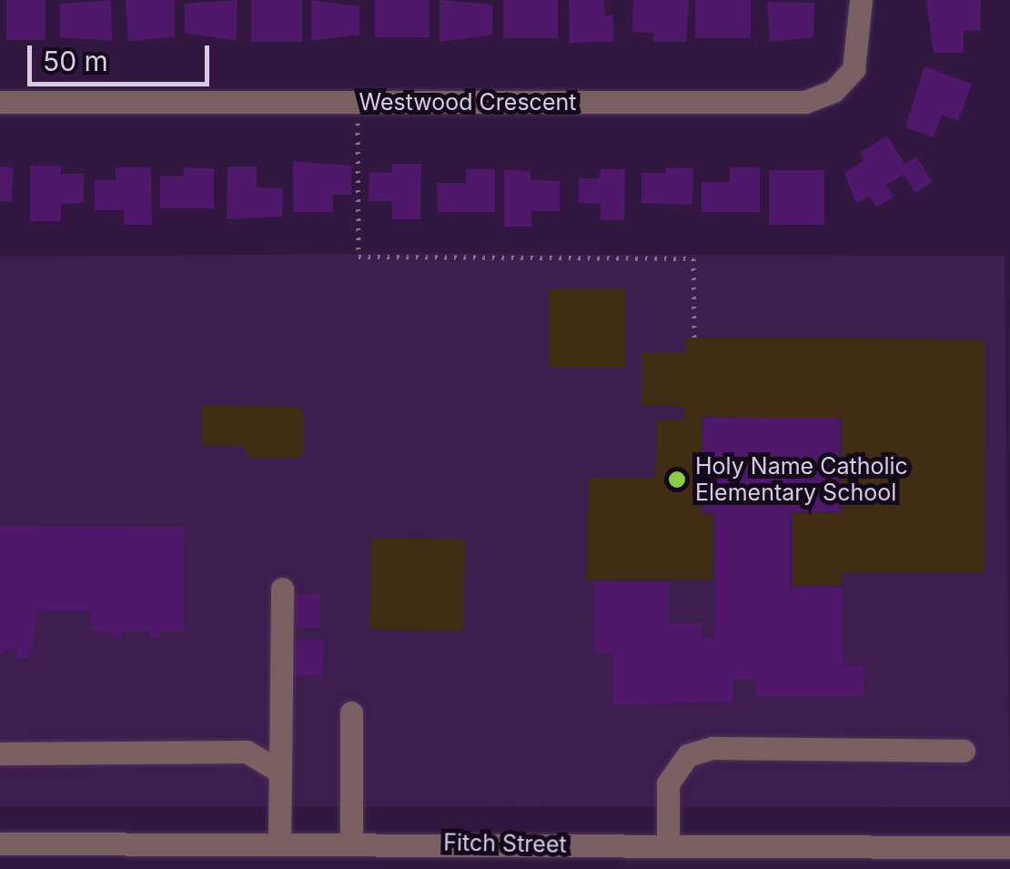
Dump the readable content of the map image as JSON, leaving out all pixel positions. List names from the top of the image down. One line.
{"streets":{"street":["Westwood Crescent","Fitch Street"]},"places":["Holy Name Catholic Elementary School"],"scale_bar":"50 m"}
